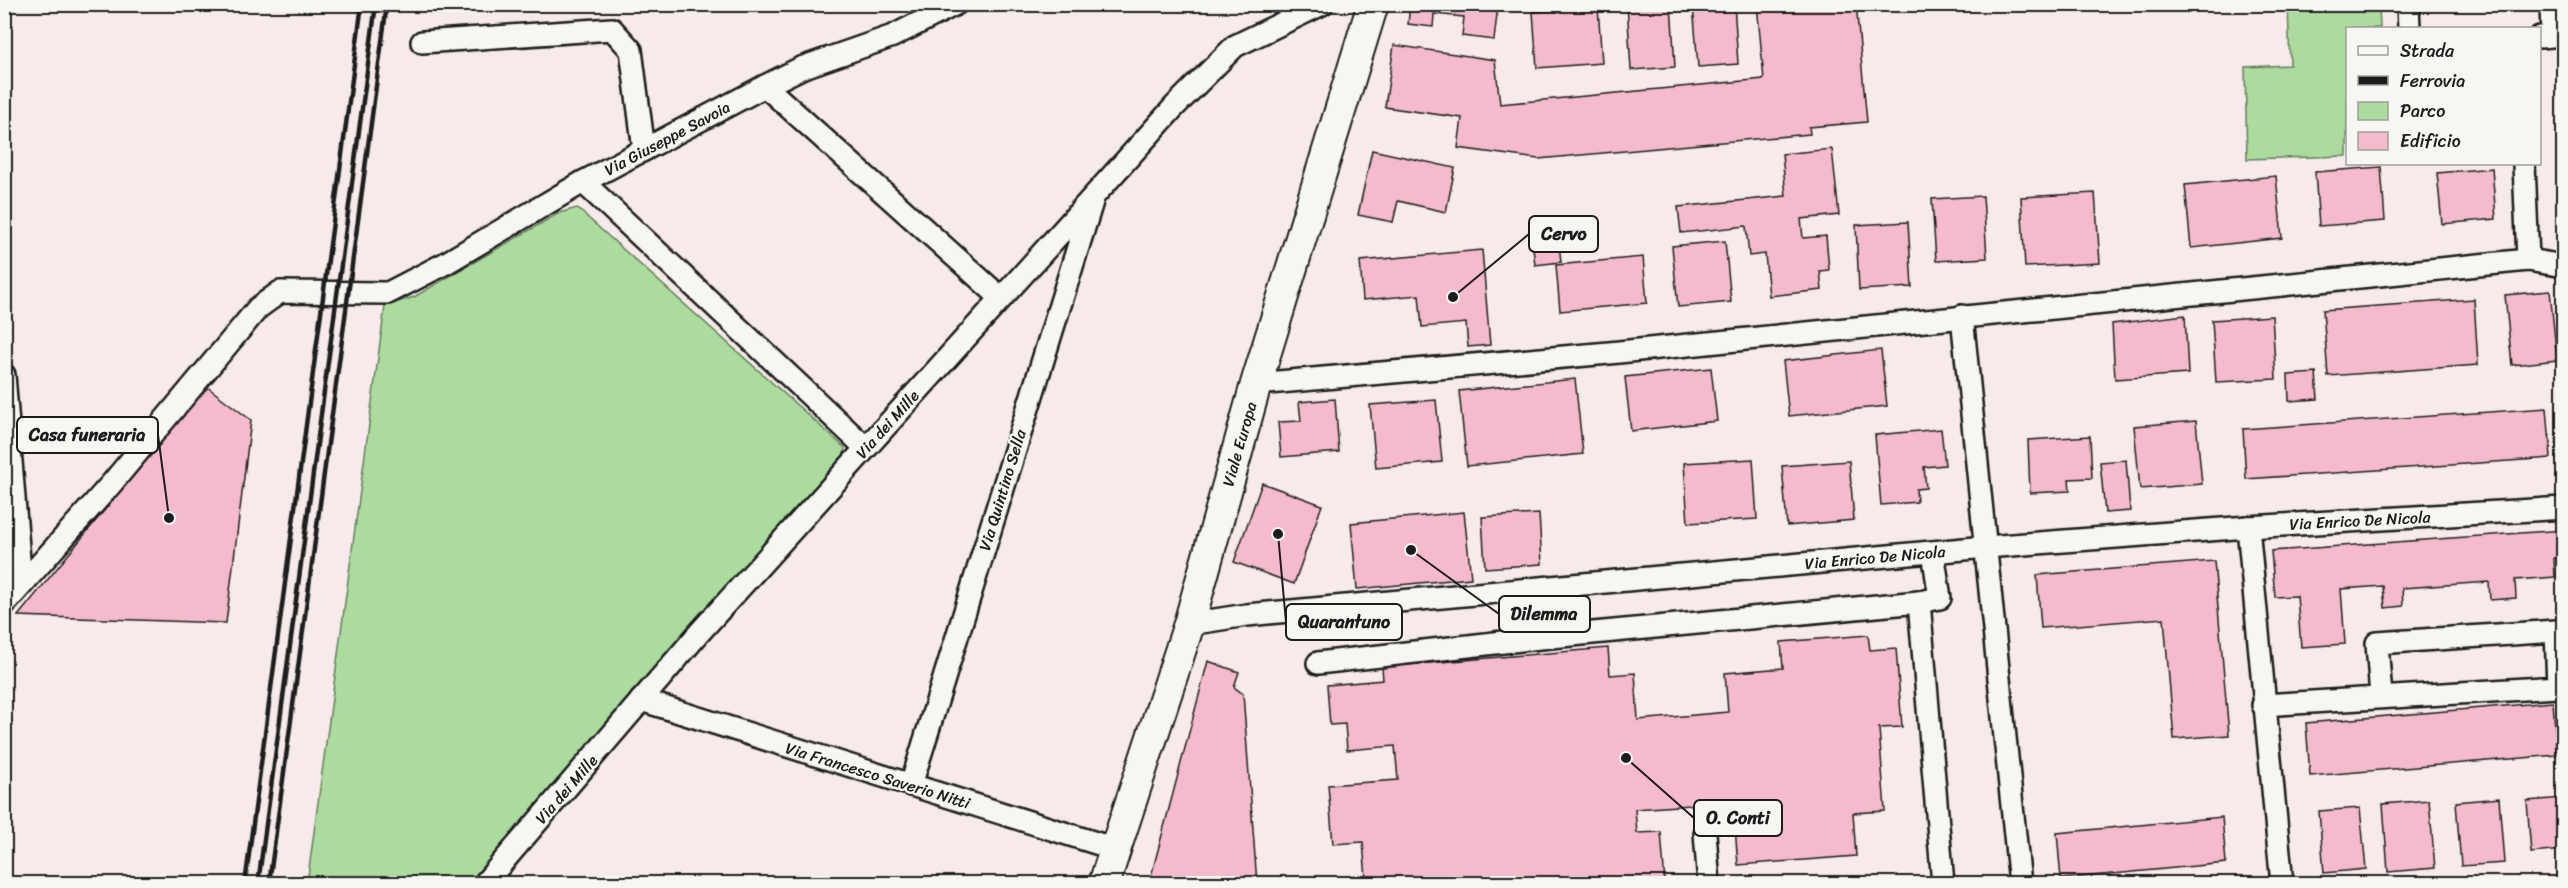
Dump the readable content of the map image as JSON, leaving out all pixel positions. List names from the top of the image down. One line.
{"streets":{"main road":["Viale Europa"],"street":["Via Giuseppe Savoia","Via dei Mille","Via Quintino Sella","Via Enrico De Nicola","Via Francesco Saverio Nitti"]},"crossings":[["Via dei Mille","Via Quintino Sella"],["Via dei Mille","Via Francesco Saverio Nitti"],["Viale Europa","Via Enrico De Nicola"],["Viale Europa","Via Francesco Saverio Nitti"],["Via Quintino Sella","Via Francesco Saverio Nitti"]],"places":["Cervo","Casa funeraria","Quarantuno","Dilemma","O. Conti"],"legend":["Strada","Ferrovia","Parco","Edificio"]}
